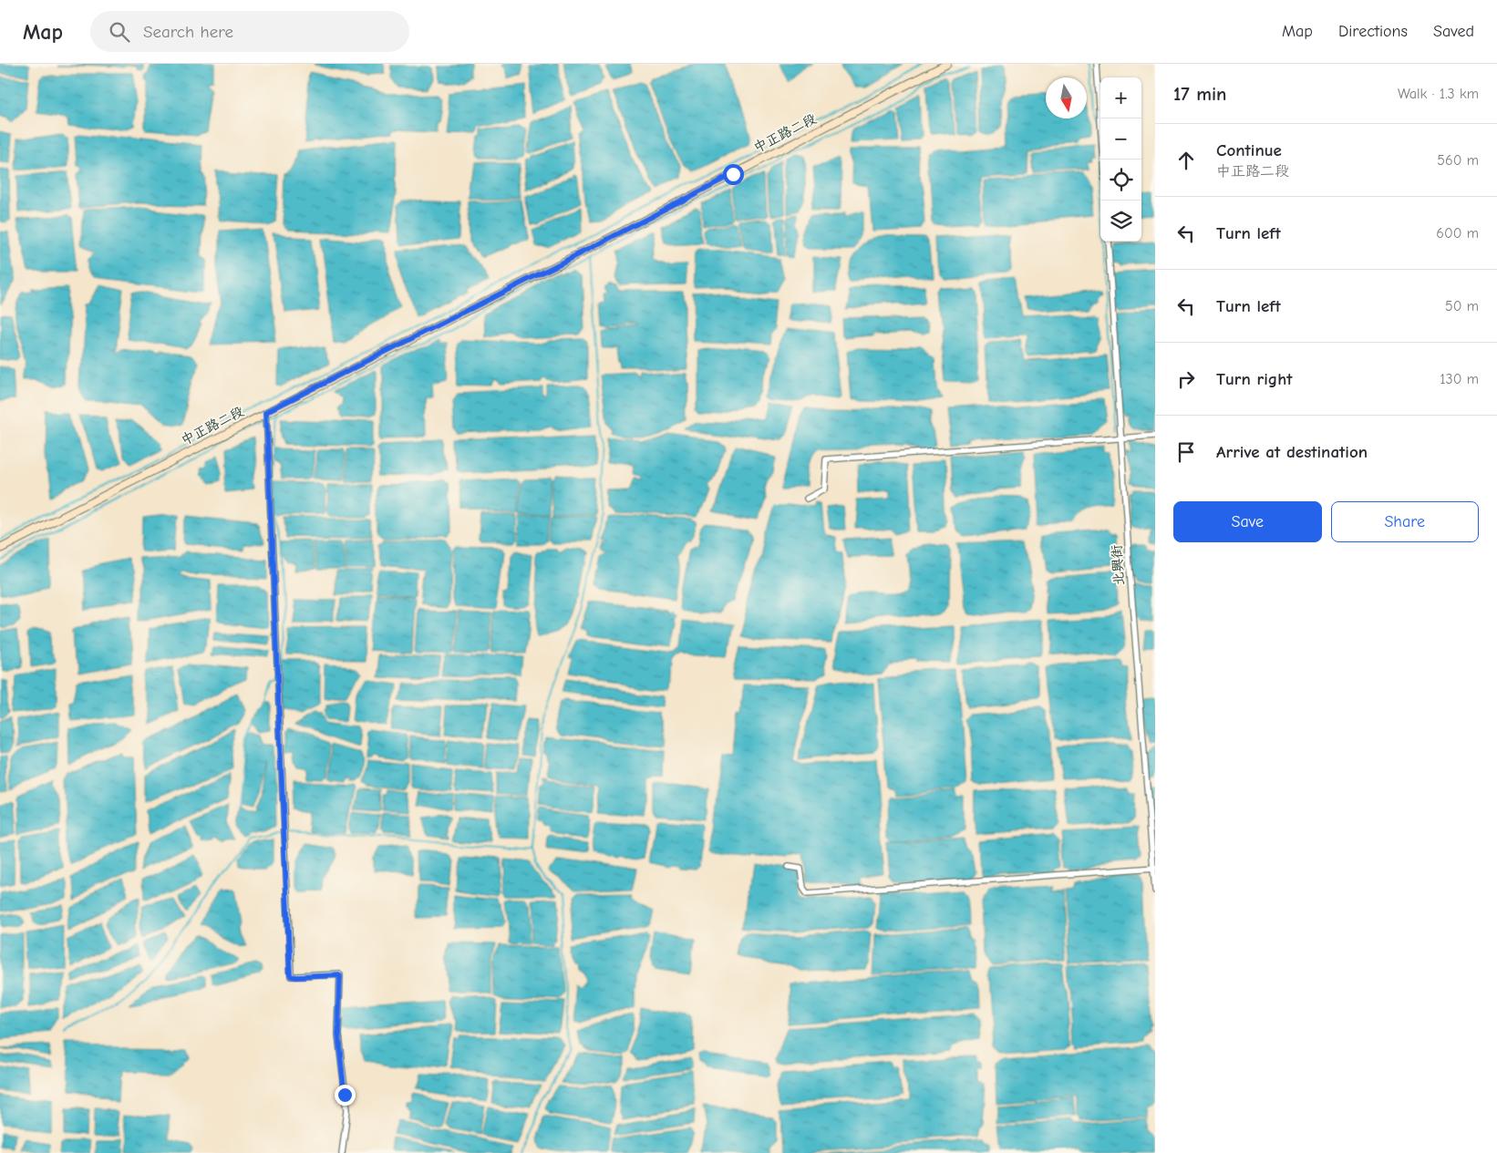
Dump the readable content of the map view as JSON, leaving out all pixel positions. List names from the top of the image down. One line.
{"streets":{"main road":["中正路二段"],"street":["北興街"]},"north":"bottom","page":{"header":"Map","search":"Search here","nav":["Map","Directions","Saved"],"heading":["17 min","Walk · 1.3 km"],"map_buttons":["+","−"],"list":[["Continue","中正路二段","560 m"],["Turn left","600 m"],["Turn left","50 m"],["Turn right","130 m"],"Arrive at destination"],"buttons":["Save","Share"]}}
